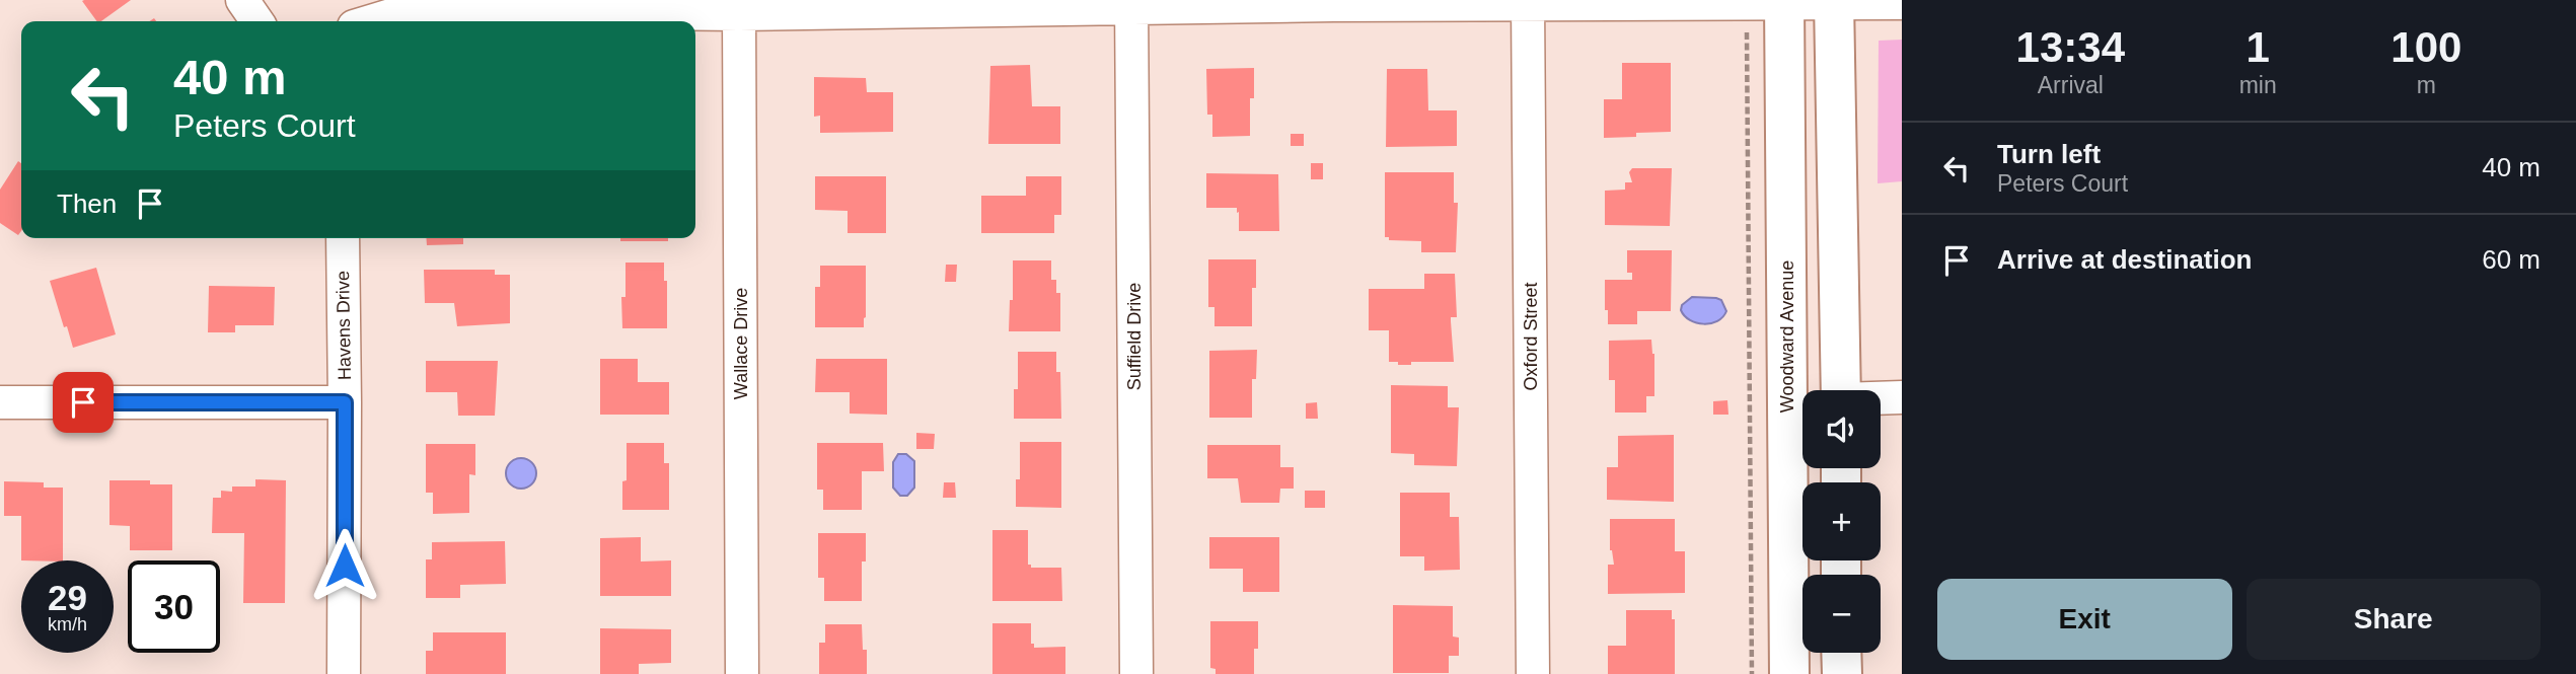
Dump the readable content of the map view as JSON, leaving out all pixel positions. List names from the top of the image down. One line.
{"streets":{"street":["Havens Drive","Suffield Drive","Oxford Street","Woodward Avenue","Wallace Drive"]},"page":{"eta":["13:34","Arrival","1","min","100","m"],"turn":["40 m","Peters Court"],"list":[{"name":"Turn left","note":"Peters Court","value":"40 m"},{"name":"Arrive at destination","value":"60 m"}],"then":"Then","map_buttons":["+","−"],"speed":"29 km/h","limit":"30","buttons":["Exit","Share"]}}
